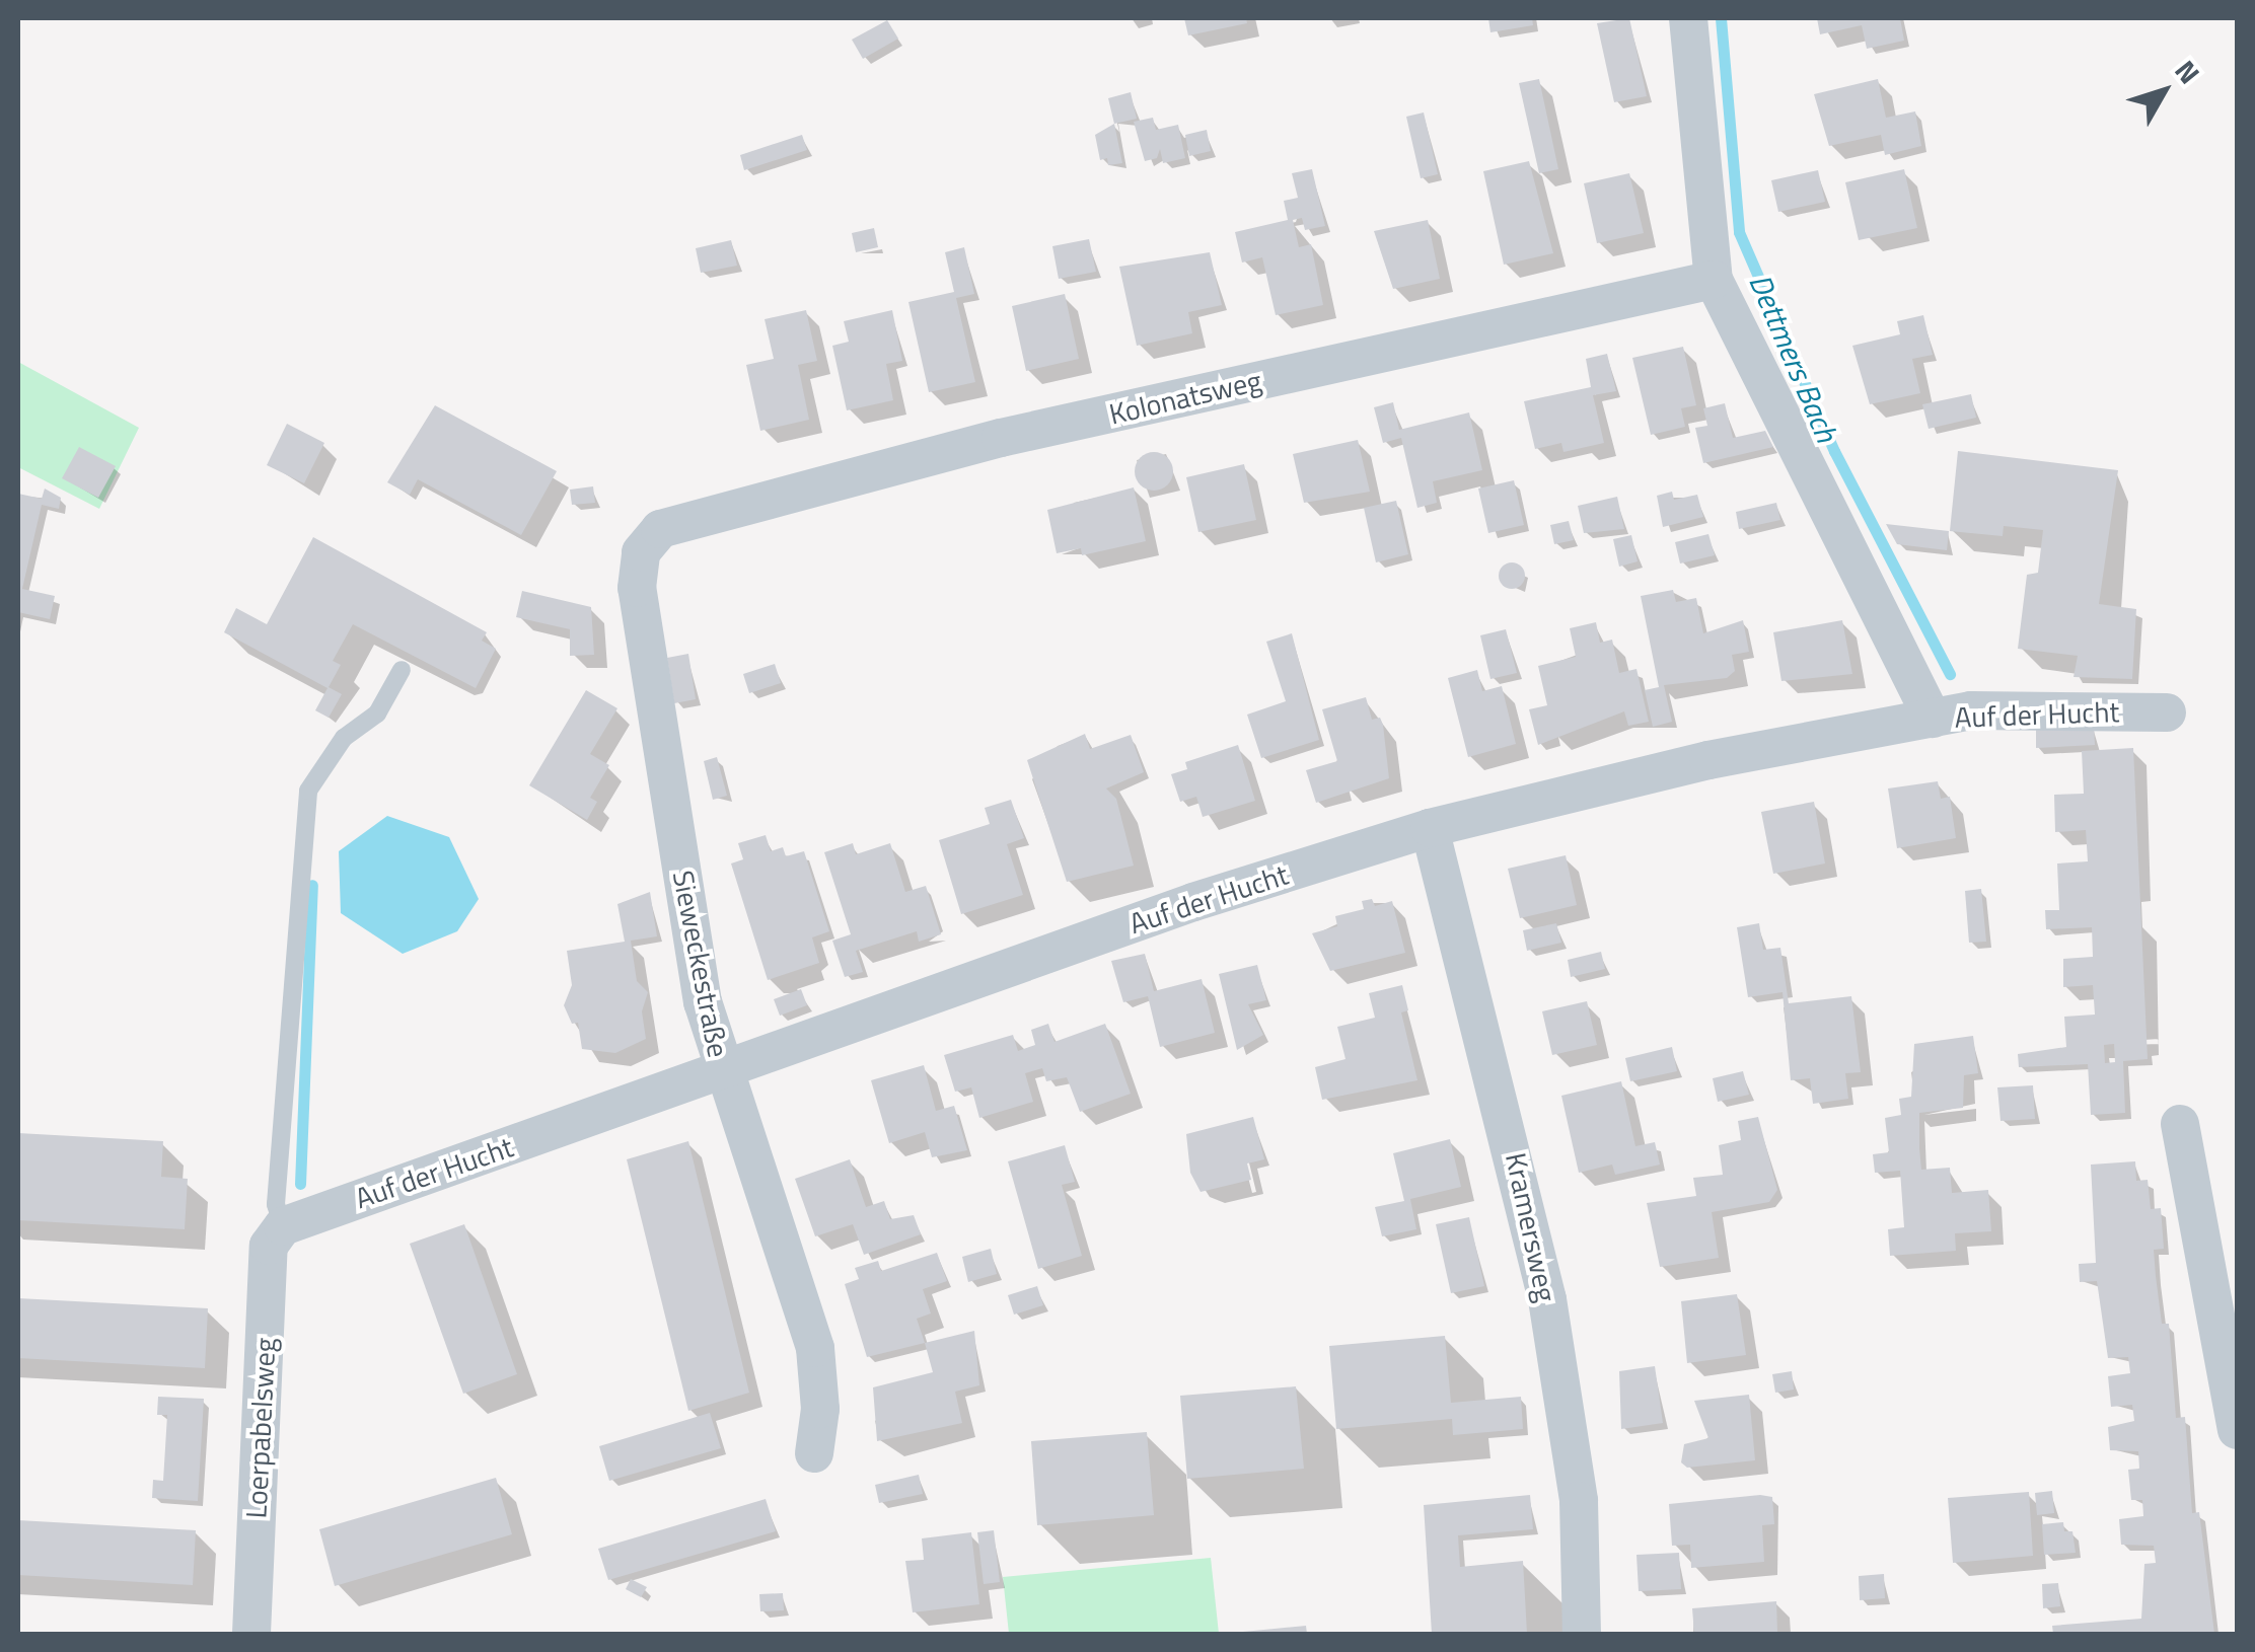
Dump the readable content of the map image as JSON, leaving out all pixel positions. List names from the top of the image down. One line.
{"streets":{"street":["Kolonatsweg","Auf der Hucht","Sieweckestraße","Kramersweg","Loerpabelsweg"]},"crossings":[["Kolonatsweg","Sieweckestraße"],["Auf der Hucht","Sieweckestraße"],["Auf der Hucht","Kramersweg"],["Auf der Hucht","Loerpabelsweg"]],"water":["Dettmers Bach"],"north":"top right"}
